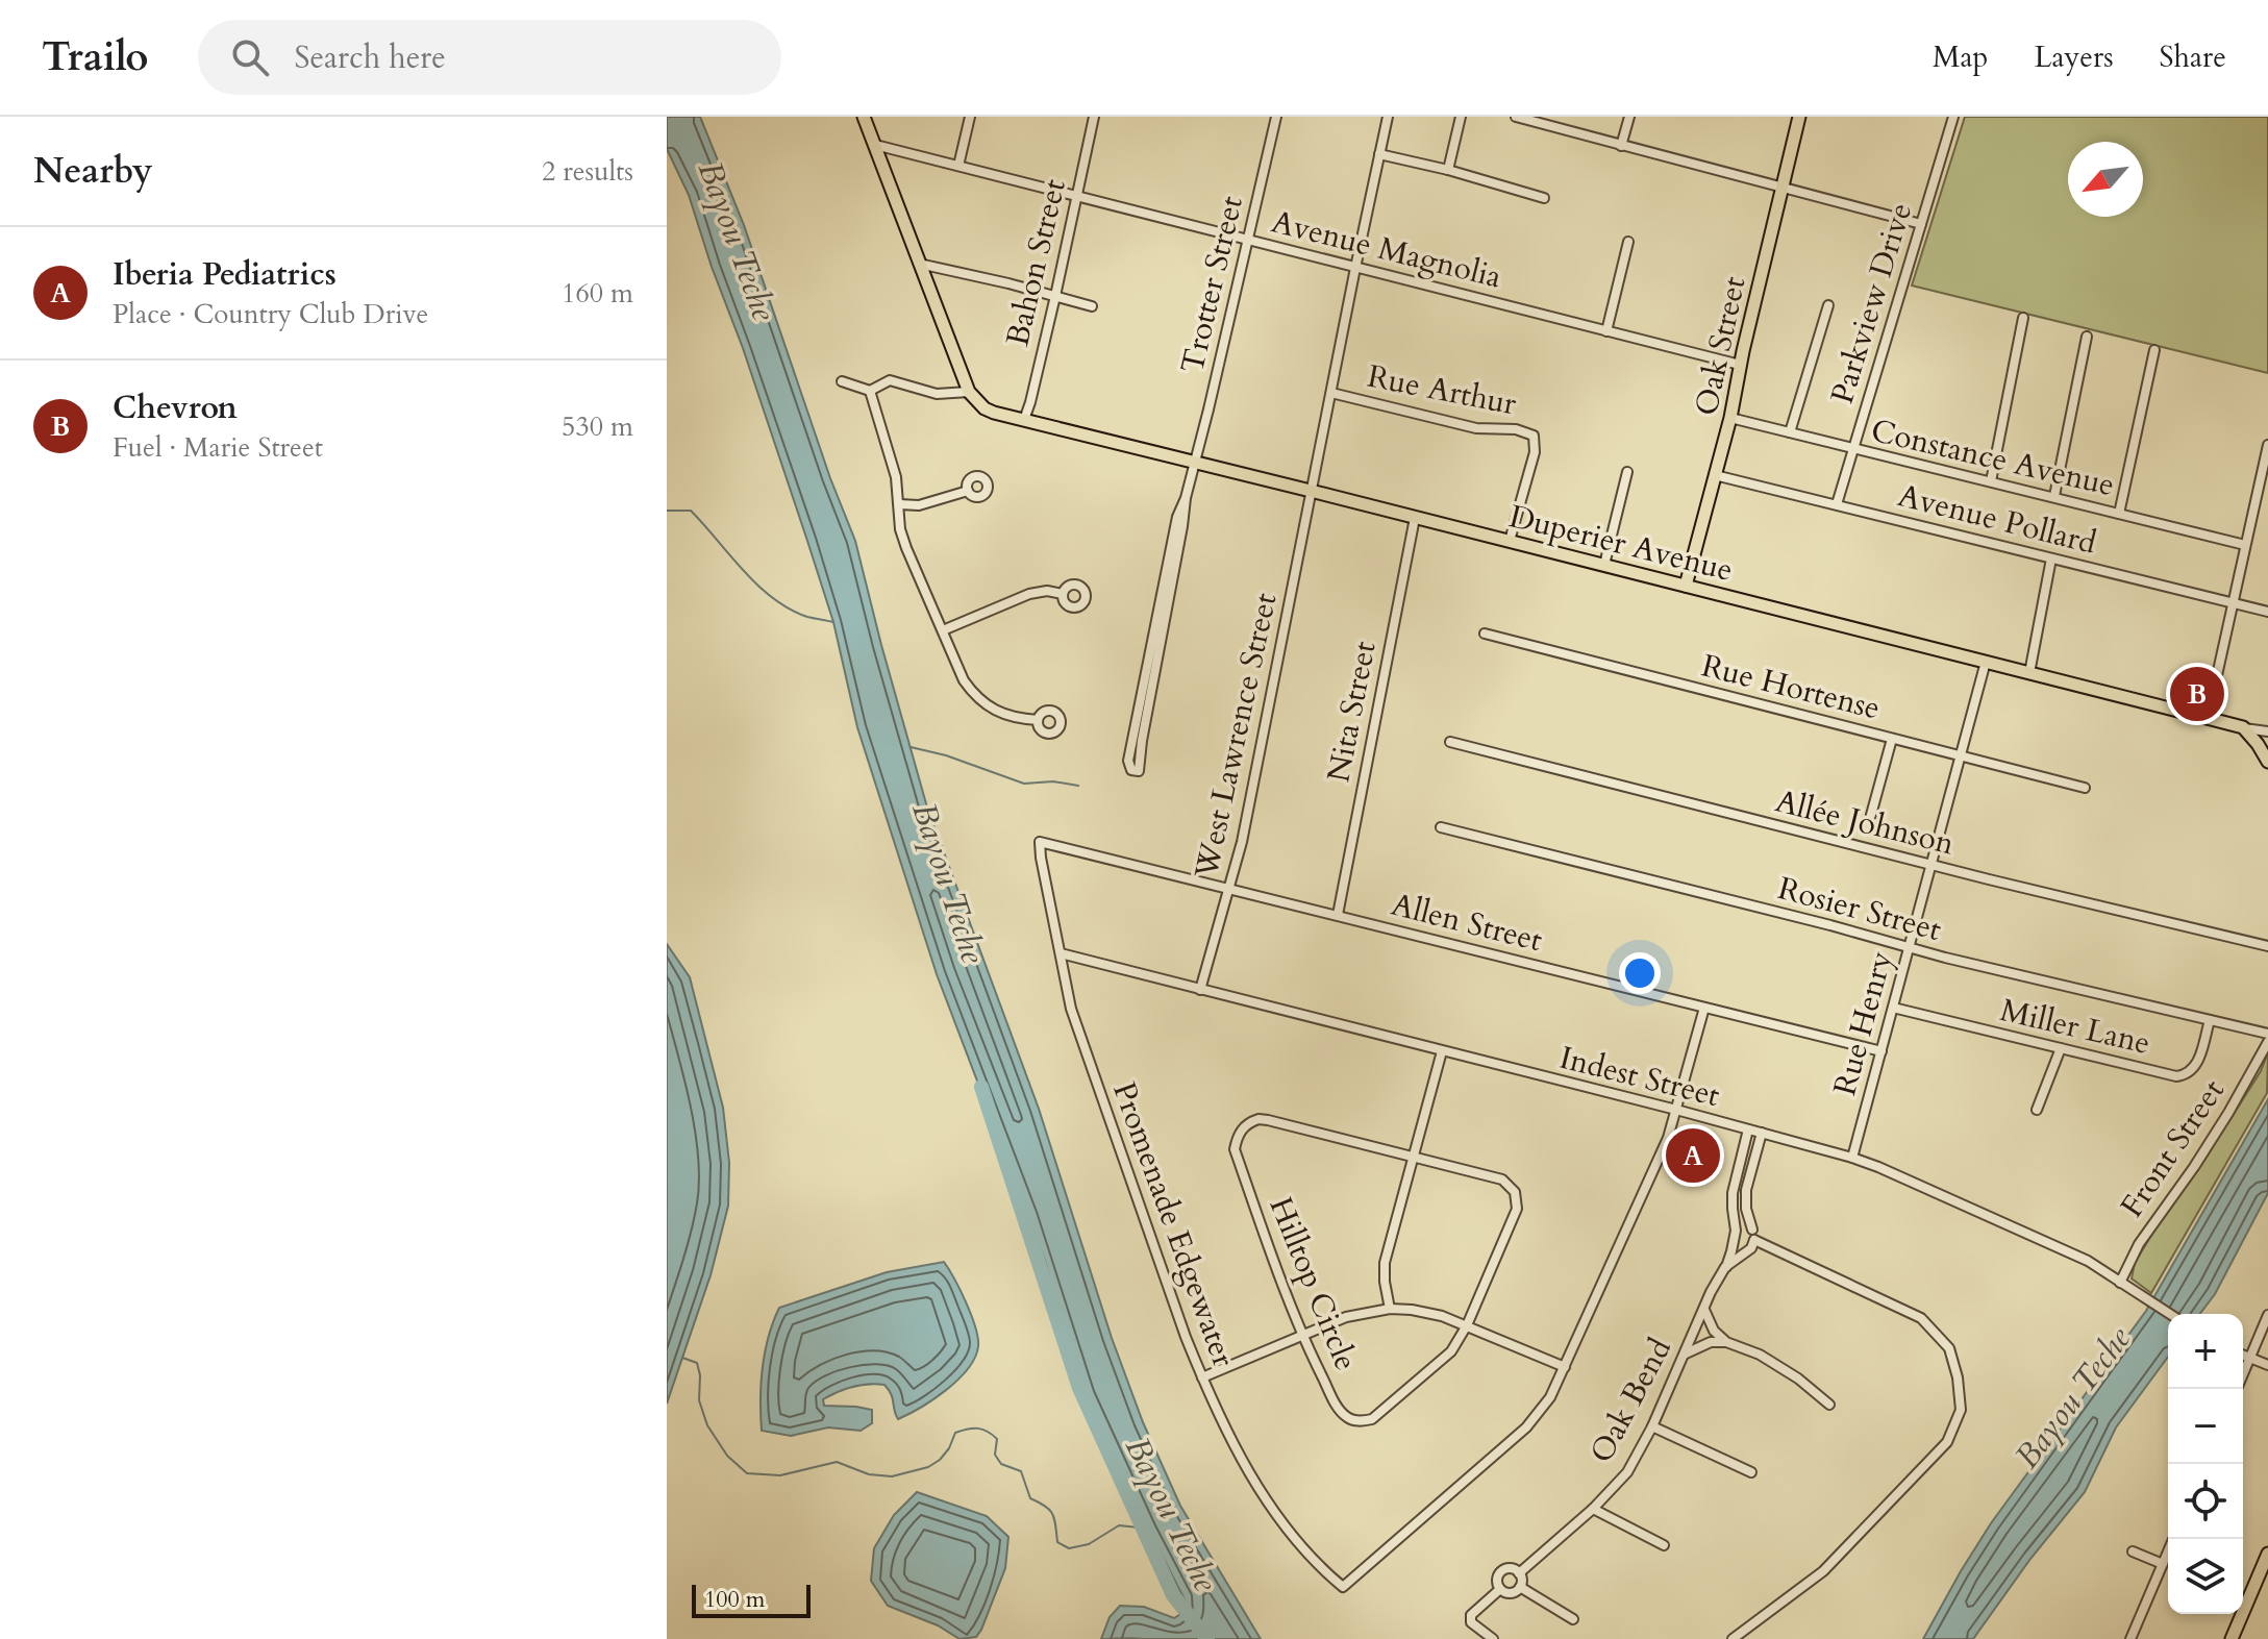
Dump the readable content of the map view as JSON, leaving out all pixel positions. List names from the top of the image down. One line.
{"streets":{"main road":["Oak Street","Duperier Avenue"],"street":["Avenue Magnolia","Bahon Street","Trotter Street","Parkview Drive","Rue Arthur","Constance Avenue","Avenue Pollard","Rue Hortense","Nita Street","West Lawrence Street","Allée Johnson","Rosier Street","Allen Street","Rue Henry","Miller Lane","Indest Street","Front Street","Promenade Edgewater","Hilltop Circle","Oak Bend"]},"crossings":[["Avenue Magnolia","Bahon Street"],["Avenue Magnolia","Trotter Street"],["Avenue Magnolia","Oak Street"],["Avenue Magnolia","West Lawrence Street"],["Bahon Street","Duperier Avenue"],["Trotter Street","Duperier Avenue"],["Parkview Drive","Constance Avenue"],["Parkview Drive","Avenue Pollard"],["Oak Street","Constance Avenue"],["Oak Street","Avenue Pollard"],["Oak Street","Duperier Avenue"],["Rue Arthur","Duperier Avenue"],["Rue Arthur","West Lawrence Street"],["Duperier Avenue","Nita Street"],["Duperier Avenue","West Lawrence Street"],["Duperier Avenue","Rue Henry"],["Rue Hortense","Rue Henry"],["Nita Street","Allen Street"],["West Lawrence Street","Allen Street"],["West Lawrence Street","Indest Street"],["Allée Johnson","Rue Henry"],["Rosier Street","Rue Henry"],["Rosier Street","Miller Lane"],["Allen Street","Rue Henry"],["Allen Street","Promenade Edgewater"],["Rue Henry","Miller Lane"],["Rue Henry","Indest Street"],["Indest Street","Front Street"],["Indest Street","Promenade Edgewater"],["Indest Street","Oak Bend"]],"water":["Bayou Teche"],"scale_bar":"100 m","north":"bottom left","page":{"header":"Trailo","search":"Search here","nav":["Map","Layers","Share"],"heading":["Nearby","2 results"],"list":[{"mark":"A","name":"Iberia Pediatrics","note":"Place · Country Club Drive","value":"160 m"},{"mark":"B","name":"Chevron","note":"Fuel · Marie Street","value":"530 m"}],"pins":["B","A"],"map_buttons":["+","−"],"scale":"100 m"}}
